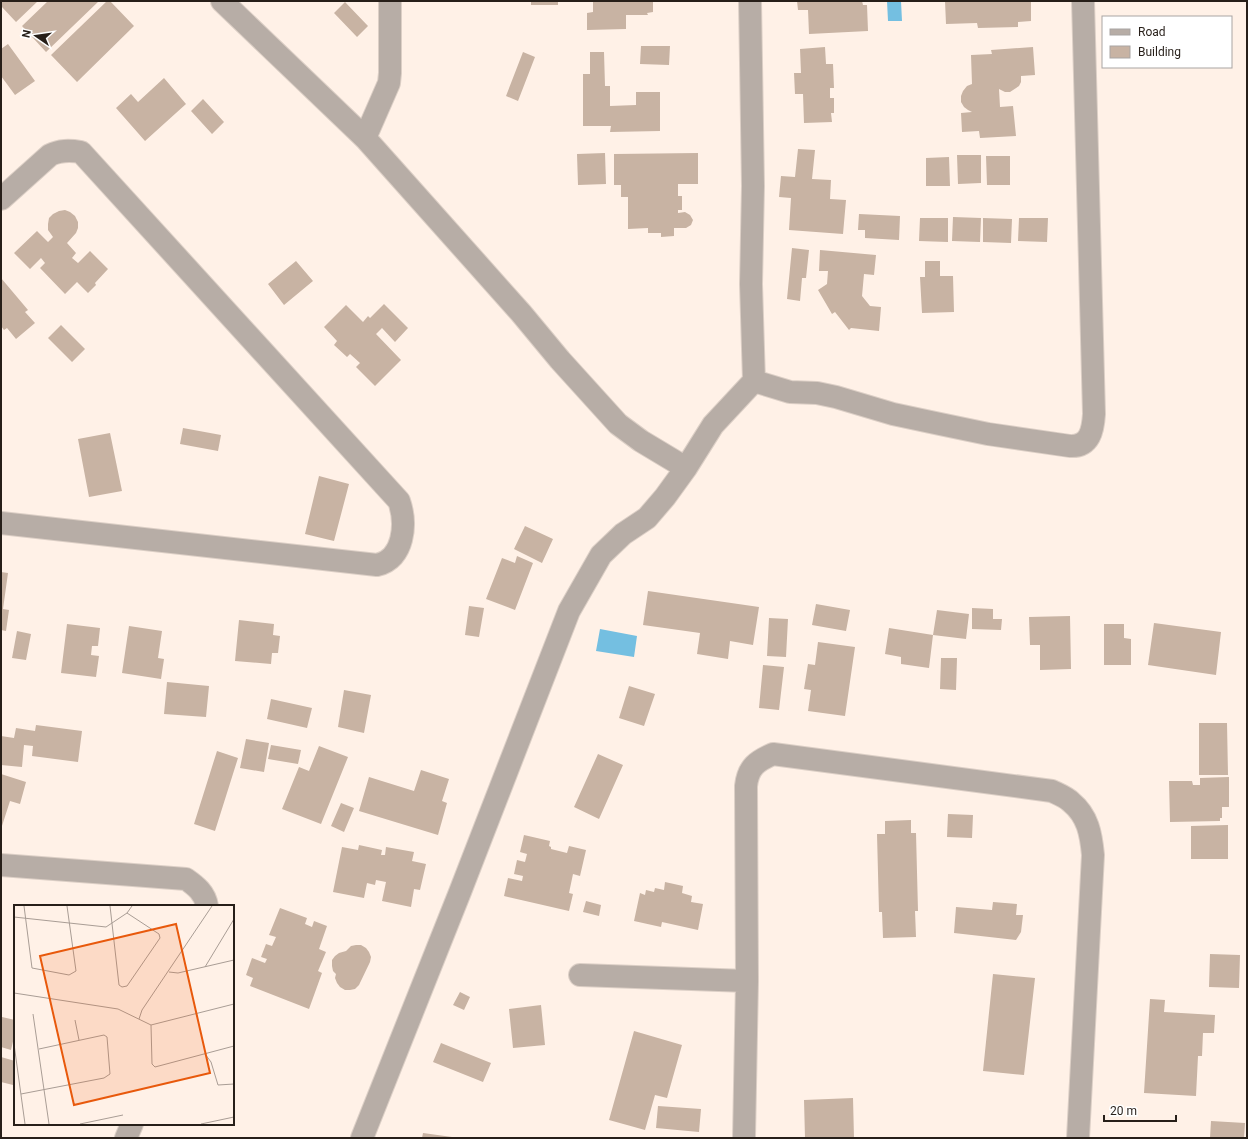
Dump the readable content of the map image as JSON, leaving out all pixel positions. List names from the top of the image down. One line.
{"legend":["Road","Building"],"scale_bar":"20 m","north":"left"}
